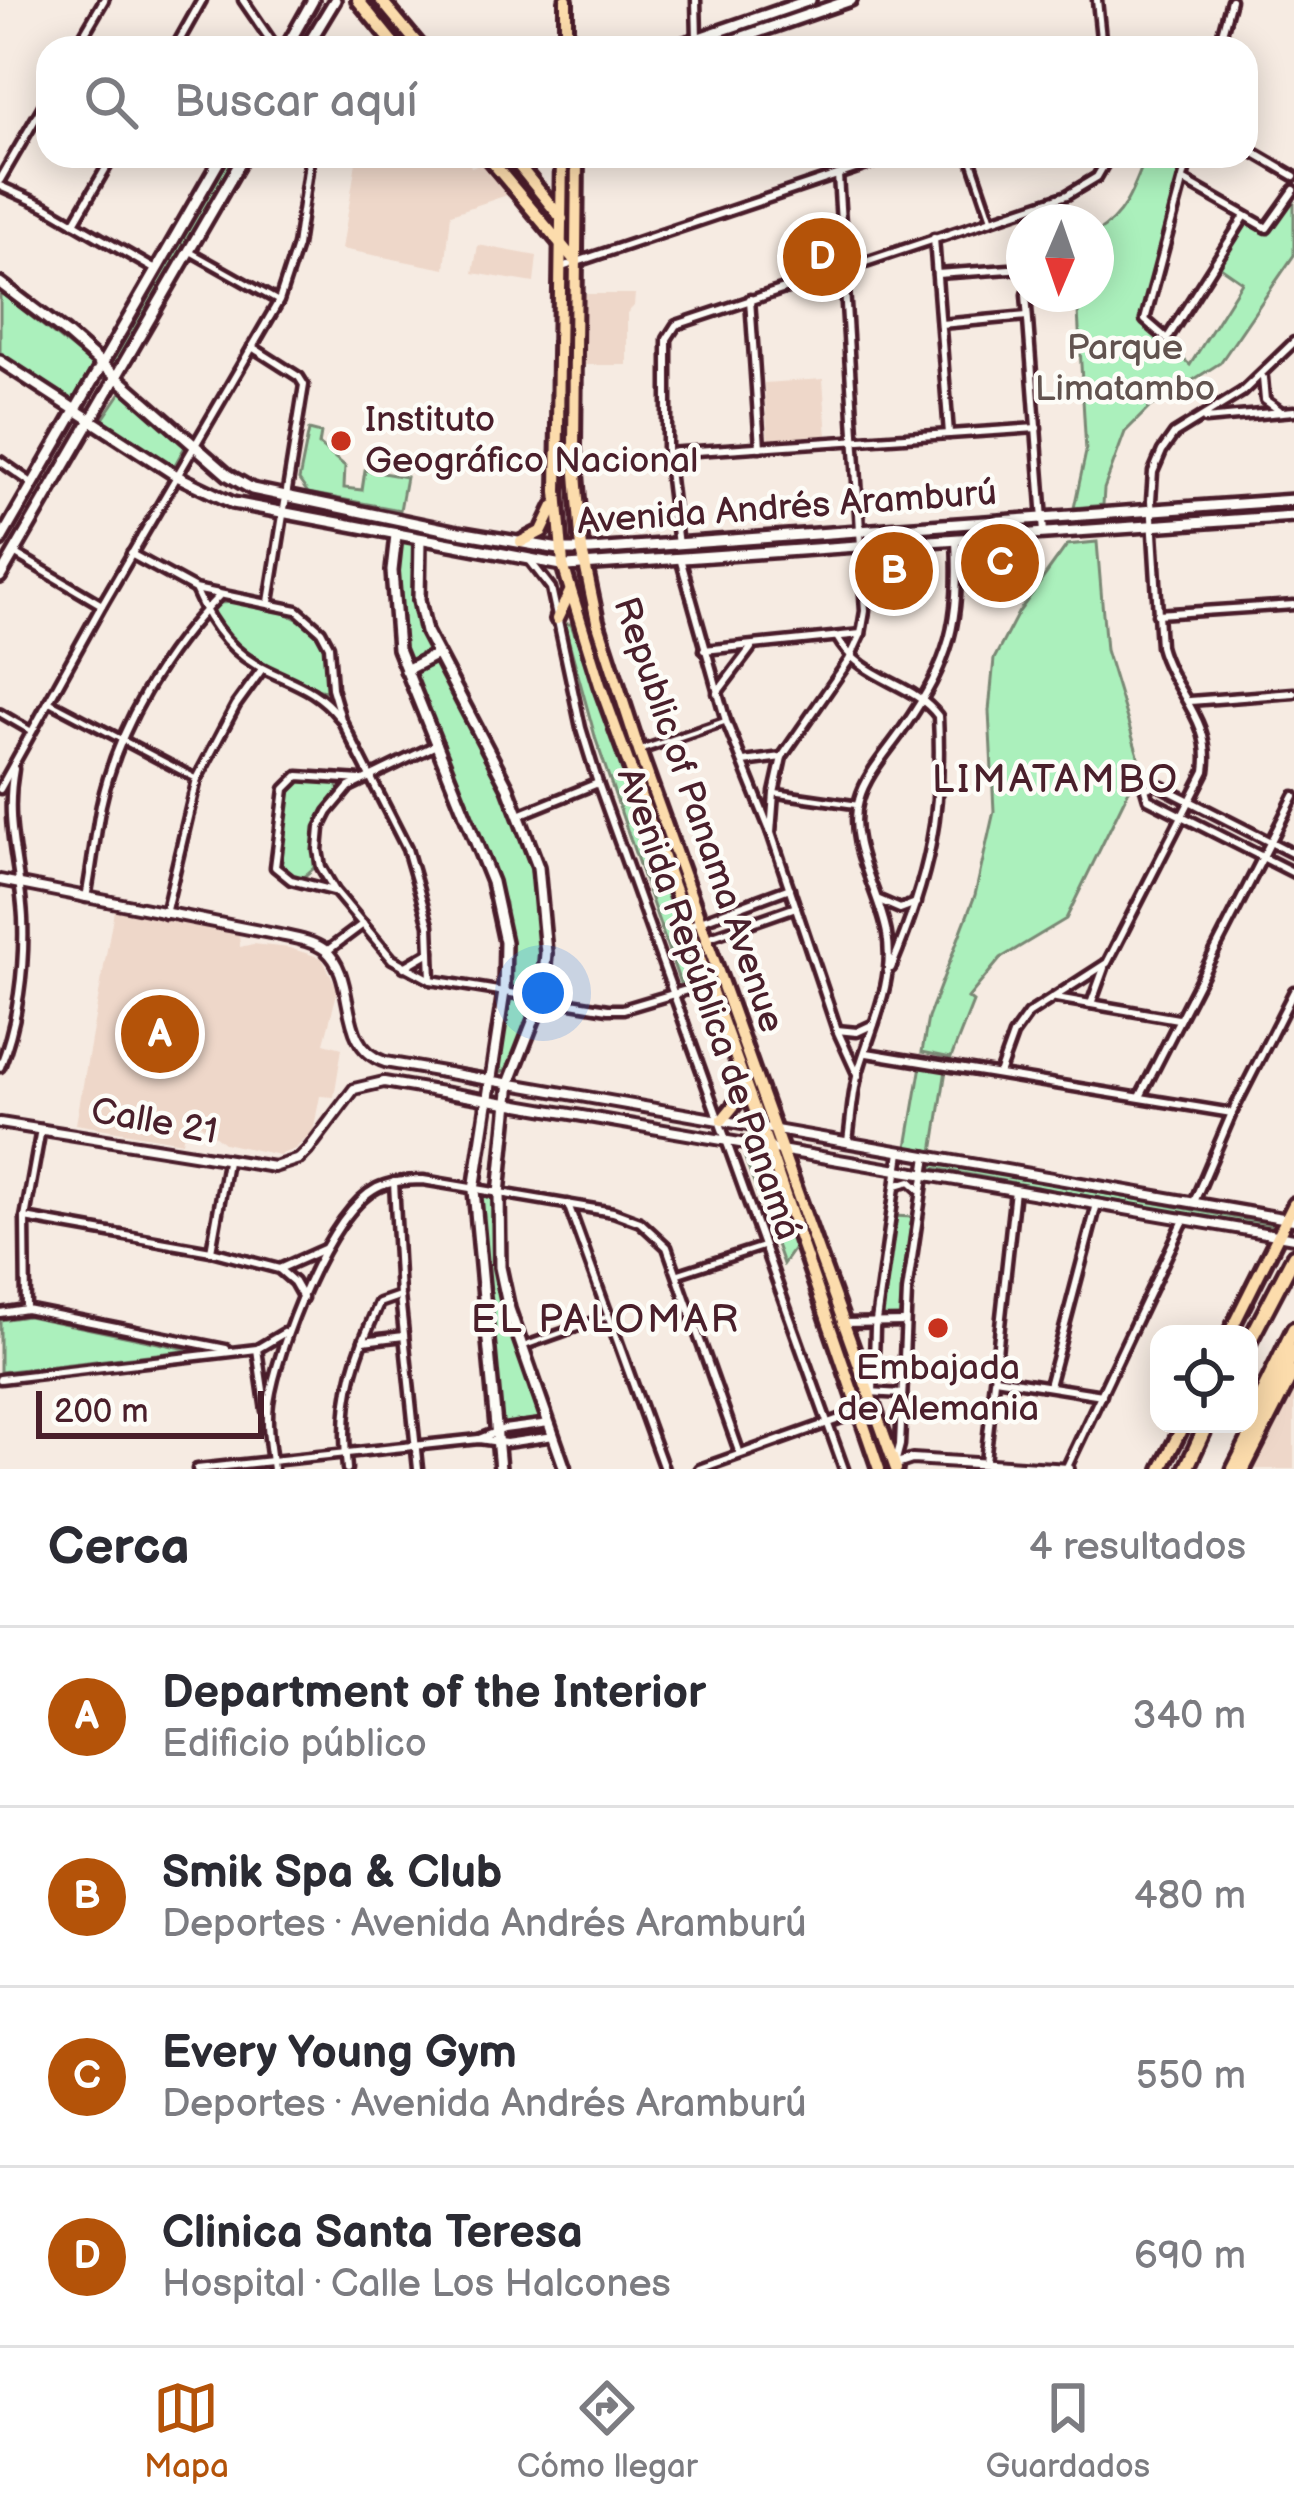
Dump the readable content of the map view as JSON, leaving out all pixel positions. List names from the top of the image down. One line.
{"streets":{"main road":["Avenida Andrés Aramburú","Republic of Panama Avenue","Avenida República de Panamá"],"street":["Calle 21"]},"crossings":[["Avenida Andrés Aramburú","Republic of Panama Avenue"],["Avenida Andrés Aramburú","Avenida República de Panamá"],["Republic of Panama Avenue","Avenida República de Panamá"]],"districts":["LIMATAMBO","EL PALOMAR"],"parks":["Parque Limatambo"],"places":["Instituto Geográfico Nacional","Embajada de Alemania"],"scale_bar":"200 m","north":"bottom","page":{"search":"Buscar aquí","pins":["D","C","B","A"],"scale":"200 m","heading":["Cerca","4 resultados"],"list":[{"mark":"A","name":"Department of the Interior","note":"Edificio público","value":"340 m"},{"mark":"B","name":"Smik Spa & Club","note":"Deportes · Avenida Andrés Aramburú","value":"480 m"},{"mark":"C","name":"Every Young Gym","note":"Deportes · Avenida Andrés Aramburú","value":"550 m"},{"mark":"D","name":"Clinica Santa Teresa","note":"Hospital · Calle Los Halcones","value":"690 m"}],"nav":["Mapa","Cómo llegar","Guardados"]}}
